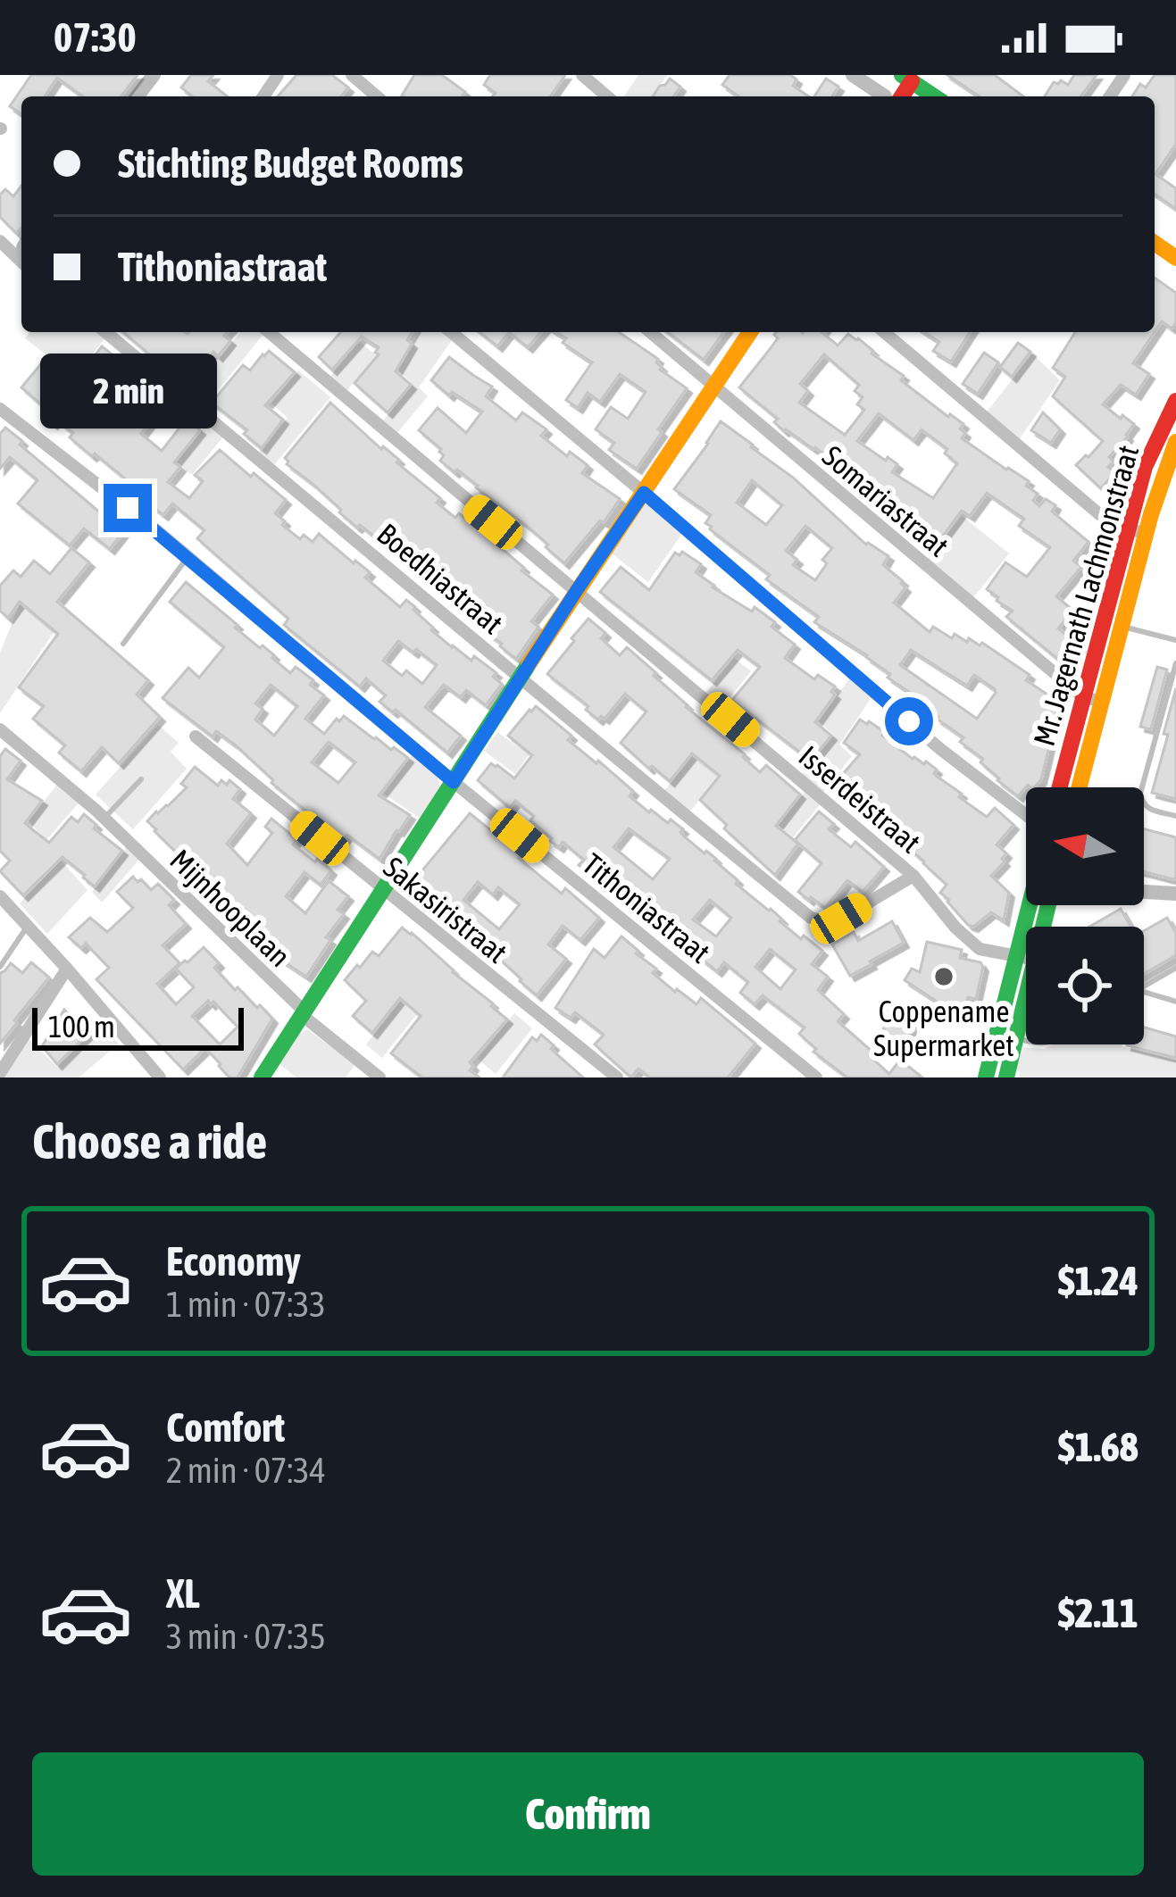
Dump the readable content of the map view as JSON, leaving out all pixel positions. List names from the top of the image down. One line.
{"streets":{"main road":["Mr. Jagernath Lachmonstraat"],"street":["Somariastraat","Boedhiastraat","Isserdeistraat","Mijnhooplaan","Tithoniastraat","Sakasiristraat"]},"crossings":[["Somariastraat","Mr. Jagernath Lachmonstraat"],["Boedhiastraat","Isserdeistraat"]],"places":["Coppename Supermarket"],"scale_bar":"100 m","north":"left","page":{"status":"07:30","banner":["Stichting Budget Rooms","Tithoniastraat"],"bubble":"2 min","scale":"100 m","heading":"Choose a ride","list":[{"name":"Economy","note":"1 min · 07:33","value":"$1.24"},{"name":"Comfort","note":"2 min · 07:34","value":"$1.68"},{"name":"XL","note":"3 min · 07:35","value":"$2.11"}],"buttons":"Confirm"}}
